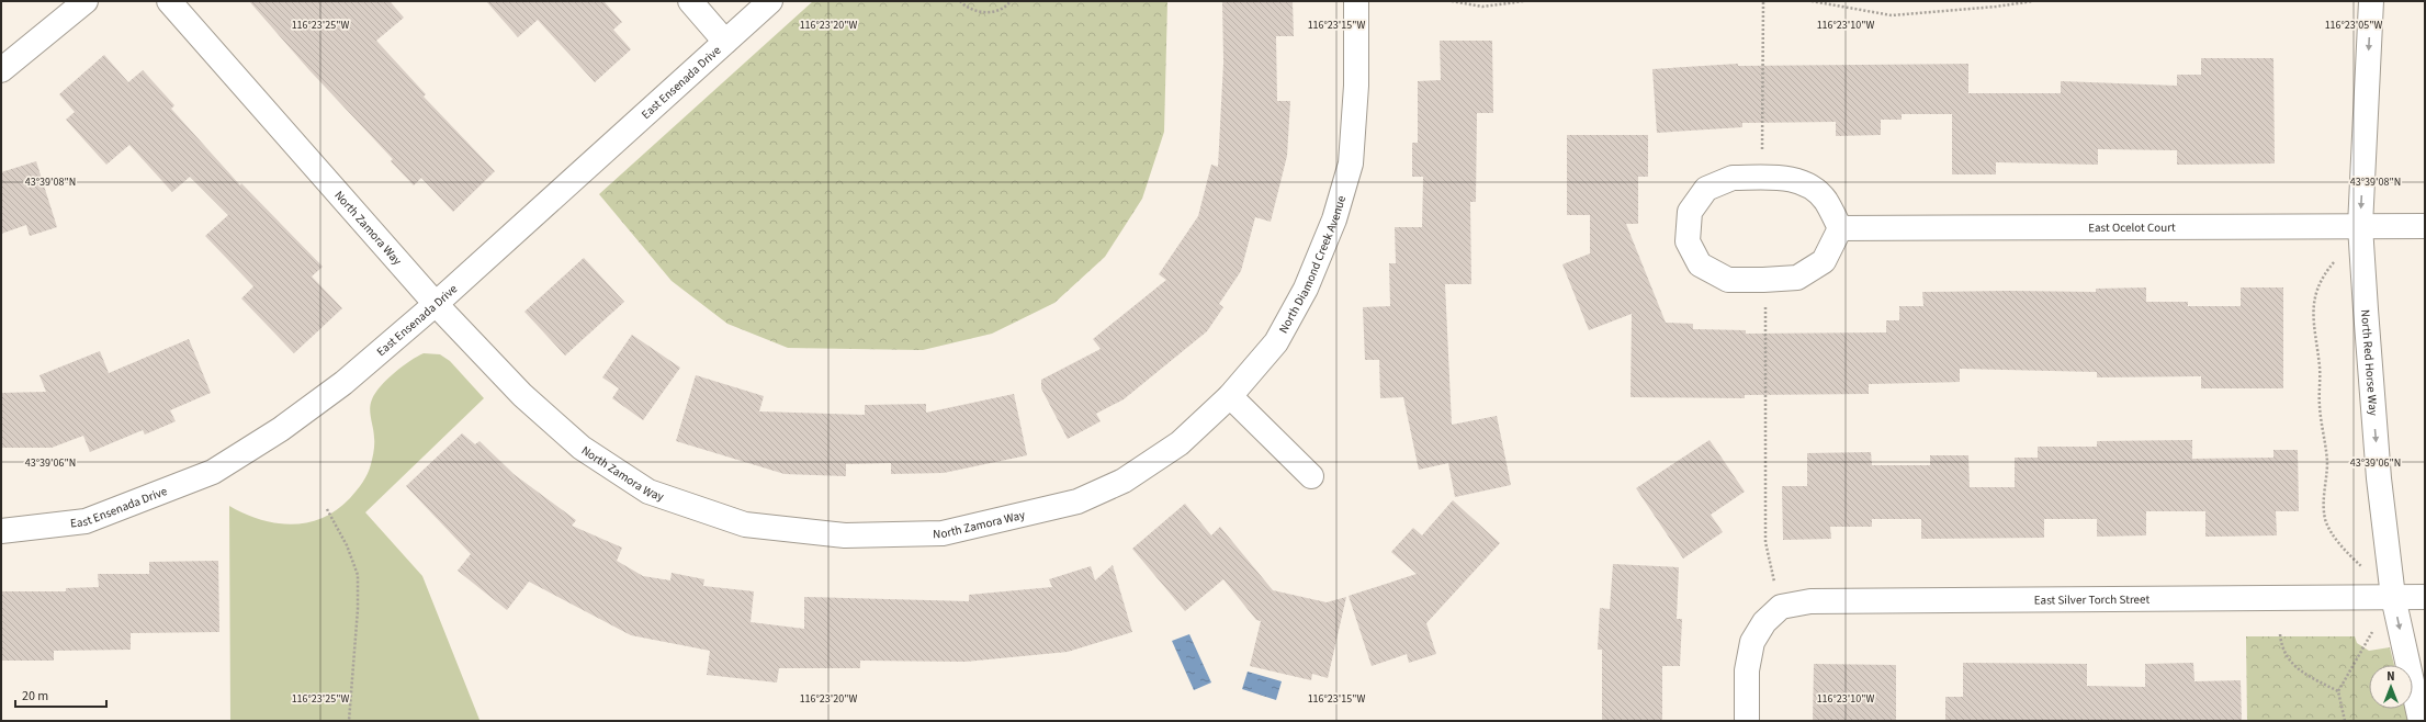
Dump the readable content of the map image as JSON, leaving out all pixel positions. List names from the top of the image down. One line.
{"streets":{"street":["East Ensenada Drive","North Zamora Way","East Ocelot Court","North Diamond Creek Avenue","North Red Horse Way","East Silver Torch Street"]},"crossings":[["East Ensenada Drive","North Zamora Way"],["North Zamora Way","North Diamond Creek Avenue"],["East Ocelot Court","North Red Horse Way"],["North Red Horse Way","East Silver Torch Street"]],"one_way":["North Red Horse Way"],"scale_bar":"20 m","north":"top","coordinates":["116°23'25\"W","116°23'20\"W","116°23'15\"W","116°23'10\"W","116°23'05\"W","43°39'08\"N","43°39'06\"N"]}
